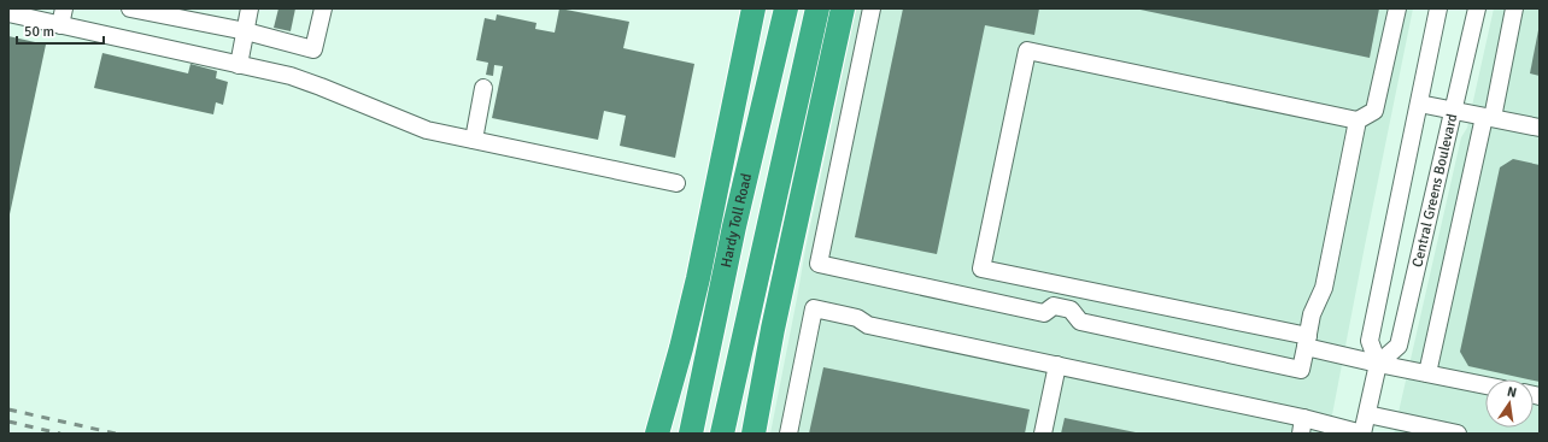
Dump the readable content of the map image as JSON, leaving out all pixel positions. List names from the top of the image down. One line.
{"streets":{"highway":["Hardy Toll Road"],"street":["Central Greens Boulevard"]},"scale_bar":"50 m","north":"top"}
